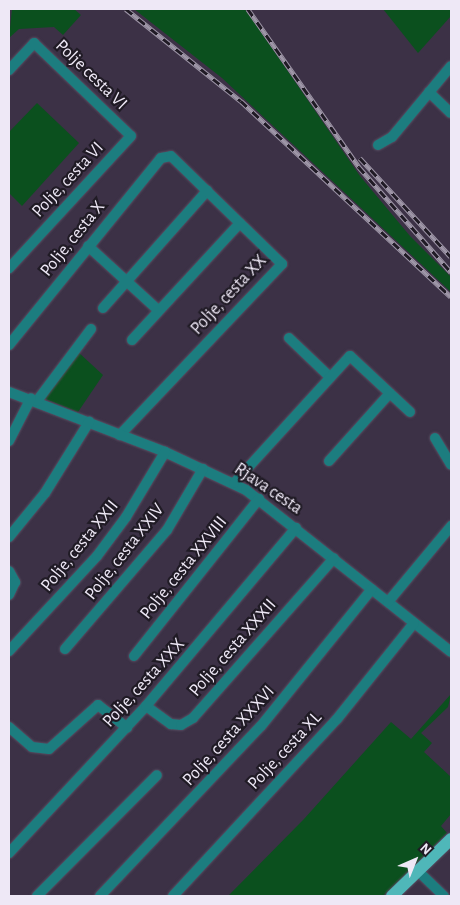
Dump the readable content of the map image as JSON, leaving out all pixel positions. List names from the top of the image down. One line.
{"streets":{"street":["Polje cesta VI","Polje, cesta VI","Polje, cesta X","Polje, cesta XX","Rjava cesta","Polje, cesta XXII","Polje, cesta XXIV","Polje, cesta XXVIII","Polje, cesta XXXII","Polje, cesta XXX","Polje, cesta XXXVI","Polje, cesta XL"]},"crossings":[["Polje cesta VI","Polje, cesta VI"],["Polje, cesta XX","Rjava cesta"],["Rjava cesta","Polje, cesta XXII"],["Rjava cesta","Polje, cesta XXIV"],["Rjava cesta","Polje, cesta XXVIII"],["Rjava cesta","Polje, cesta XXXII"],["Rjava cesta","Polje, cesta XXX"],["Rjava cesta","Polje, cesta XXXVI"],["Rjava cesta","Polje, cesta XL"],["Polje, cesta XXXII","Polje, cesta XXX"]],"north":"top right"}
